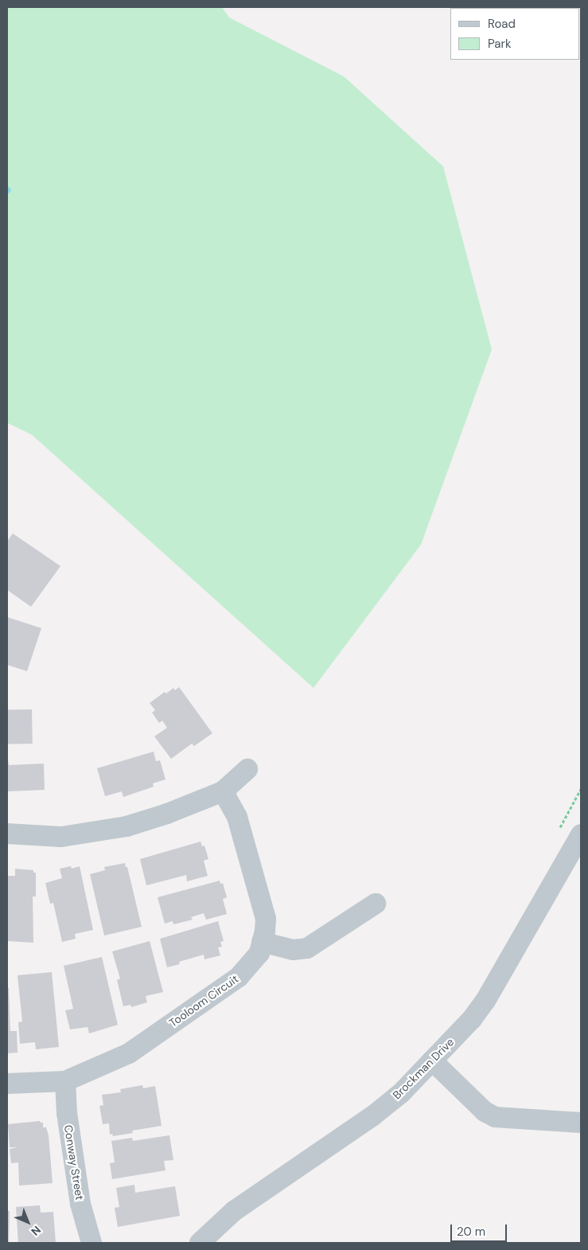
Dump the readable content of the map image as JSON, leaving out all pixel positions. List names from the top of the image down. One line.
{"streets":{"street":["Tooloom Circuit","Brockman Drive","Conway Street"]},"crossings":[["Tooloom Circuit","Conway Street"]],"legend":["Road","Park"],"scale_bar":"20 m","north":"bottom right"}
